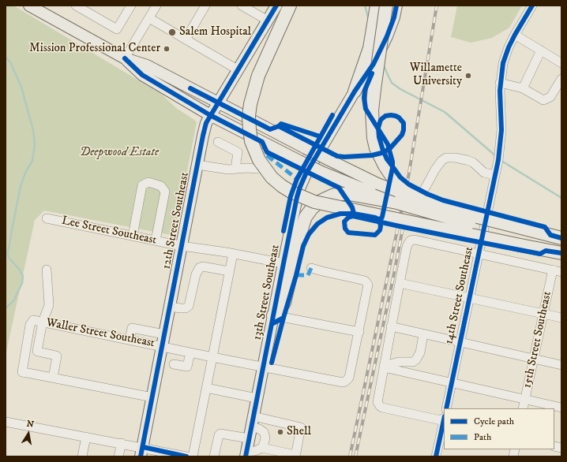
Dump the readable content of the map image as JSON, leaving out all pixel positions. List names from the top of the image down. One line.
{"streets":{"main road":["12th Street Southeast","13th Street Southeast"],"street":["Lee Street Southeast","14th Street Southeast","Waller Street Southeast","15th Street Southeast"]},"crossings":[["12th Street Southeast","Lee Street Southeast"],["12th Street Southeast","Waller Street Southeast"],["Lee Street Southeast","13th Street Southeast"],["13th Street Southeast","Waller Street Southeast"]],"parks":["Deepwood Estate"],"places":["Salem Hospital","Mission Professional Center","Willamette University","Shell"],"legend":["Cycle path","Path"],"north":"top"}
